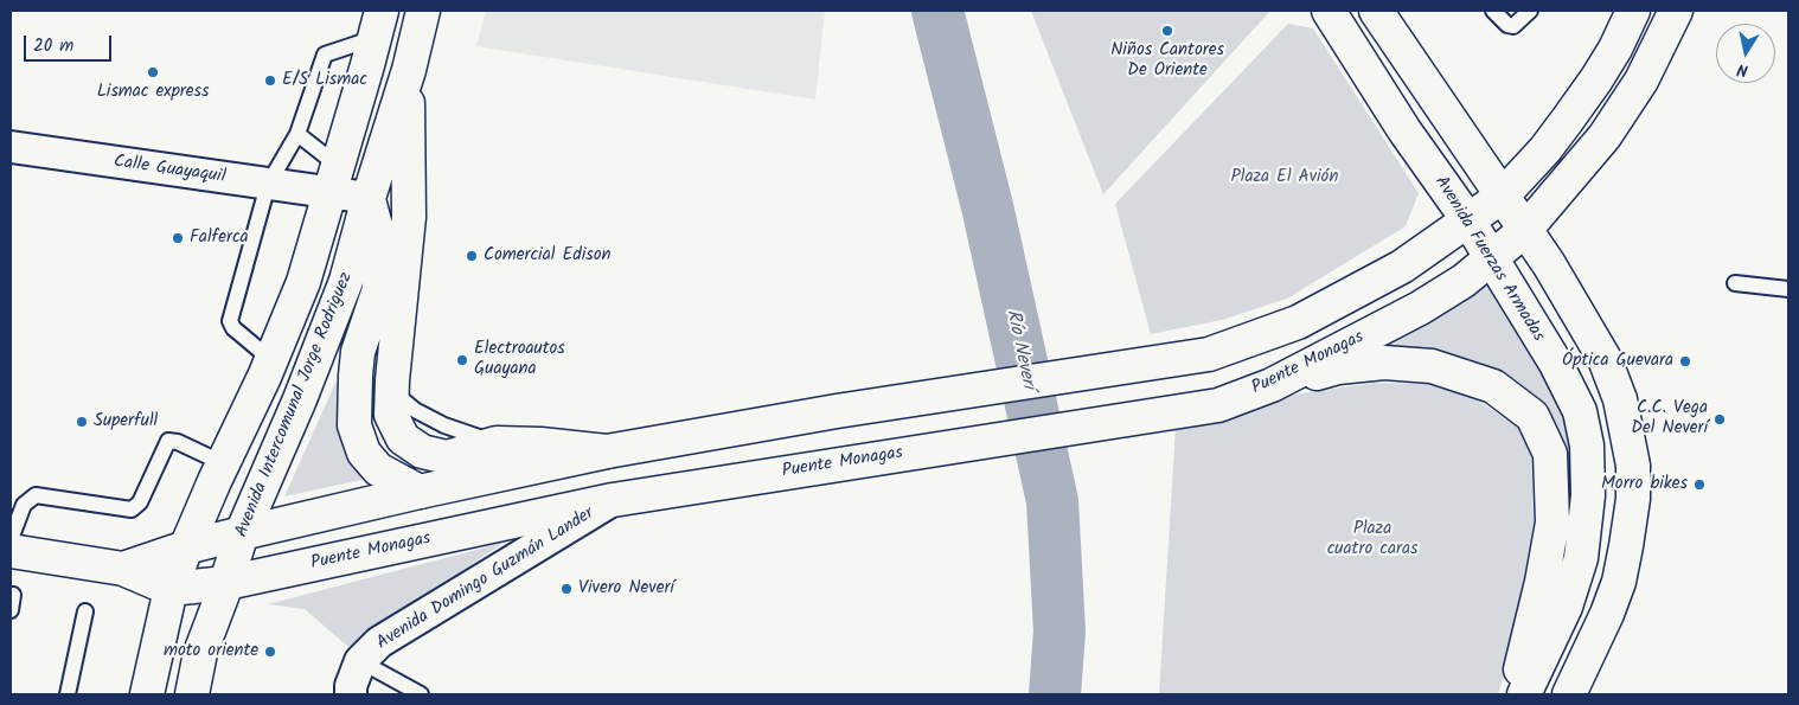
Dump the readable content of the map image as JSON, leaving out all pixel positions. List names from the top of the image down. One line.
{"streets":{"street":["Calle Guayaquil","Avenida Fuerzas Armadas","Puente Monagas","Avenida Intercomunal Jorge Rodriguez","Avenida Domingo Guzmán Lander"]},"crossings":[["Calle Guayaquil","Avenida Intercomunal Jorge Rodriguez"],["Avenida Fuerzas Armadas","Puente Monagas"],["Puente Monagas","Avenida Intercomunal Jorge Rodriguez"],["Puente Monagas","Avenida Domingo Guzmán Lander"]],"water":["Río Neverí"],"parks":["Plaza El Avión","Plaza cuatro caras"],"places":["Niños Cantores De Oriente","Lismac express","E/S Lismac","Falferca","Comercial Edison","Electroautos Guayana","Óptica Guevara","C.C. Vega Del Neverí","Superfull","Morro bikes","Vivero Neverí","moto oriente"],"scale_bar":"20 m","north":"bottom"}
